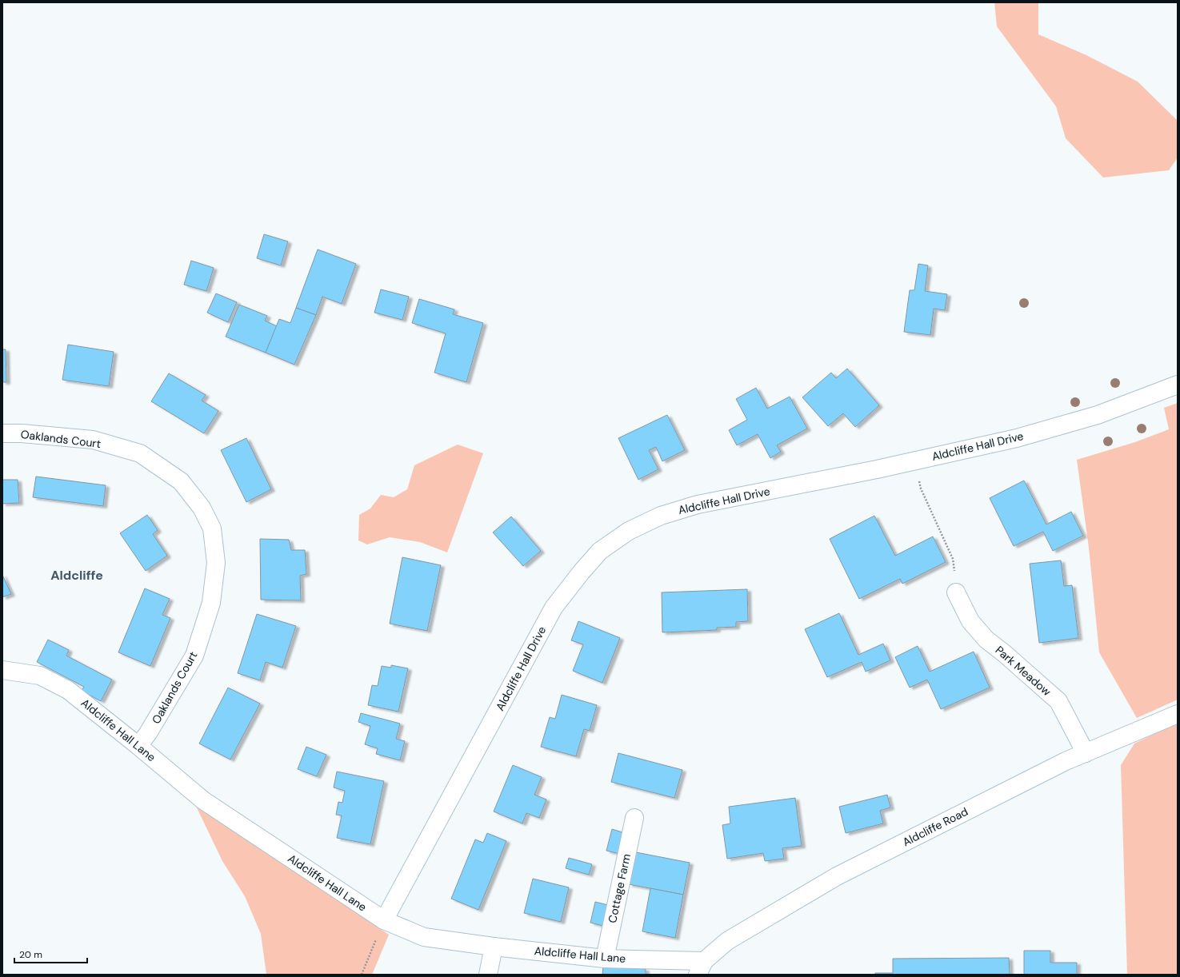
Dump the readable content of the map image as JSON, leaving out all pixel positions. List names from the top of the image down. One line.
{"streets":{"street":["Oaklands Court","Aldcliffe Hall Drive","Park Meadow","Aldcliffe Hall Lane","Aldcliffe Road","Cottage Farm"]},"crossings":[["Oaklands Court","Aldcliffe Hall Lane"],["Aldcliffe Hall Drive","Aldcliffe Hall Lane"],["Park Meadow","Aldcliffe Road"],["Aldcliffe Hall Lane","Aldcliffe Road"],["Aldcliffe Hall Lane","Cottage Farm"]],"districts":["Aldcliffe"],"scale_bar":"20 m"}
